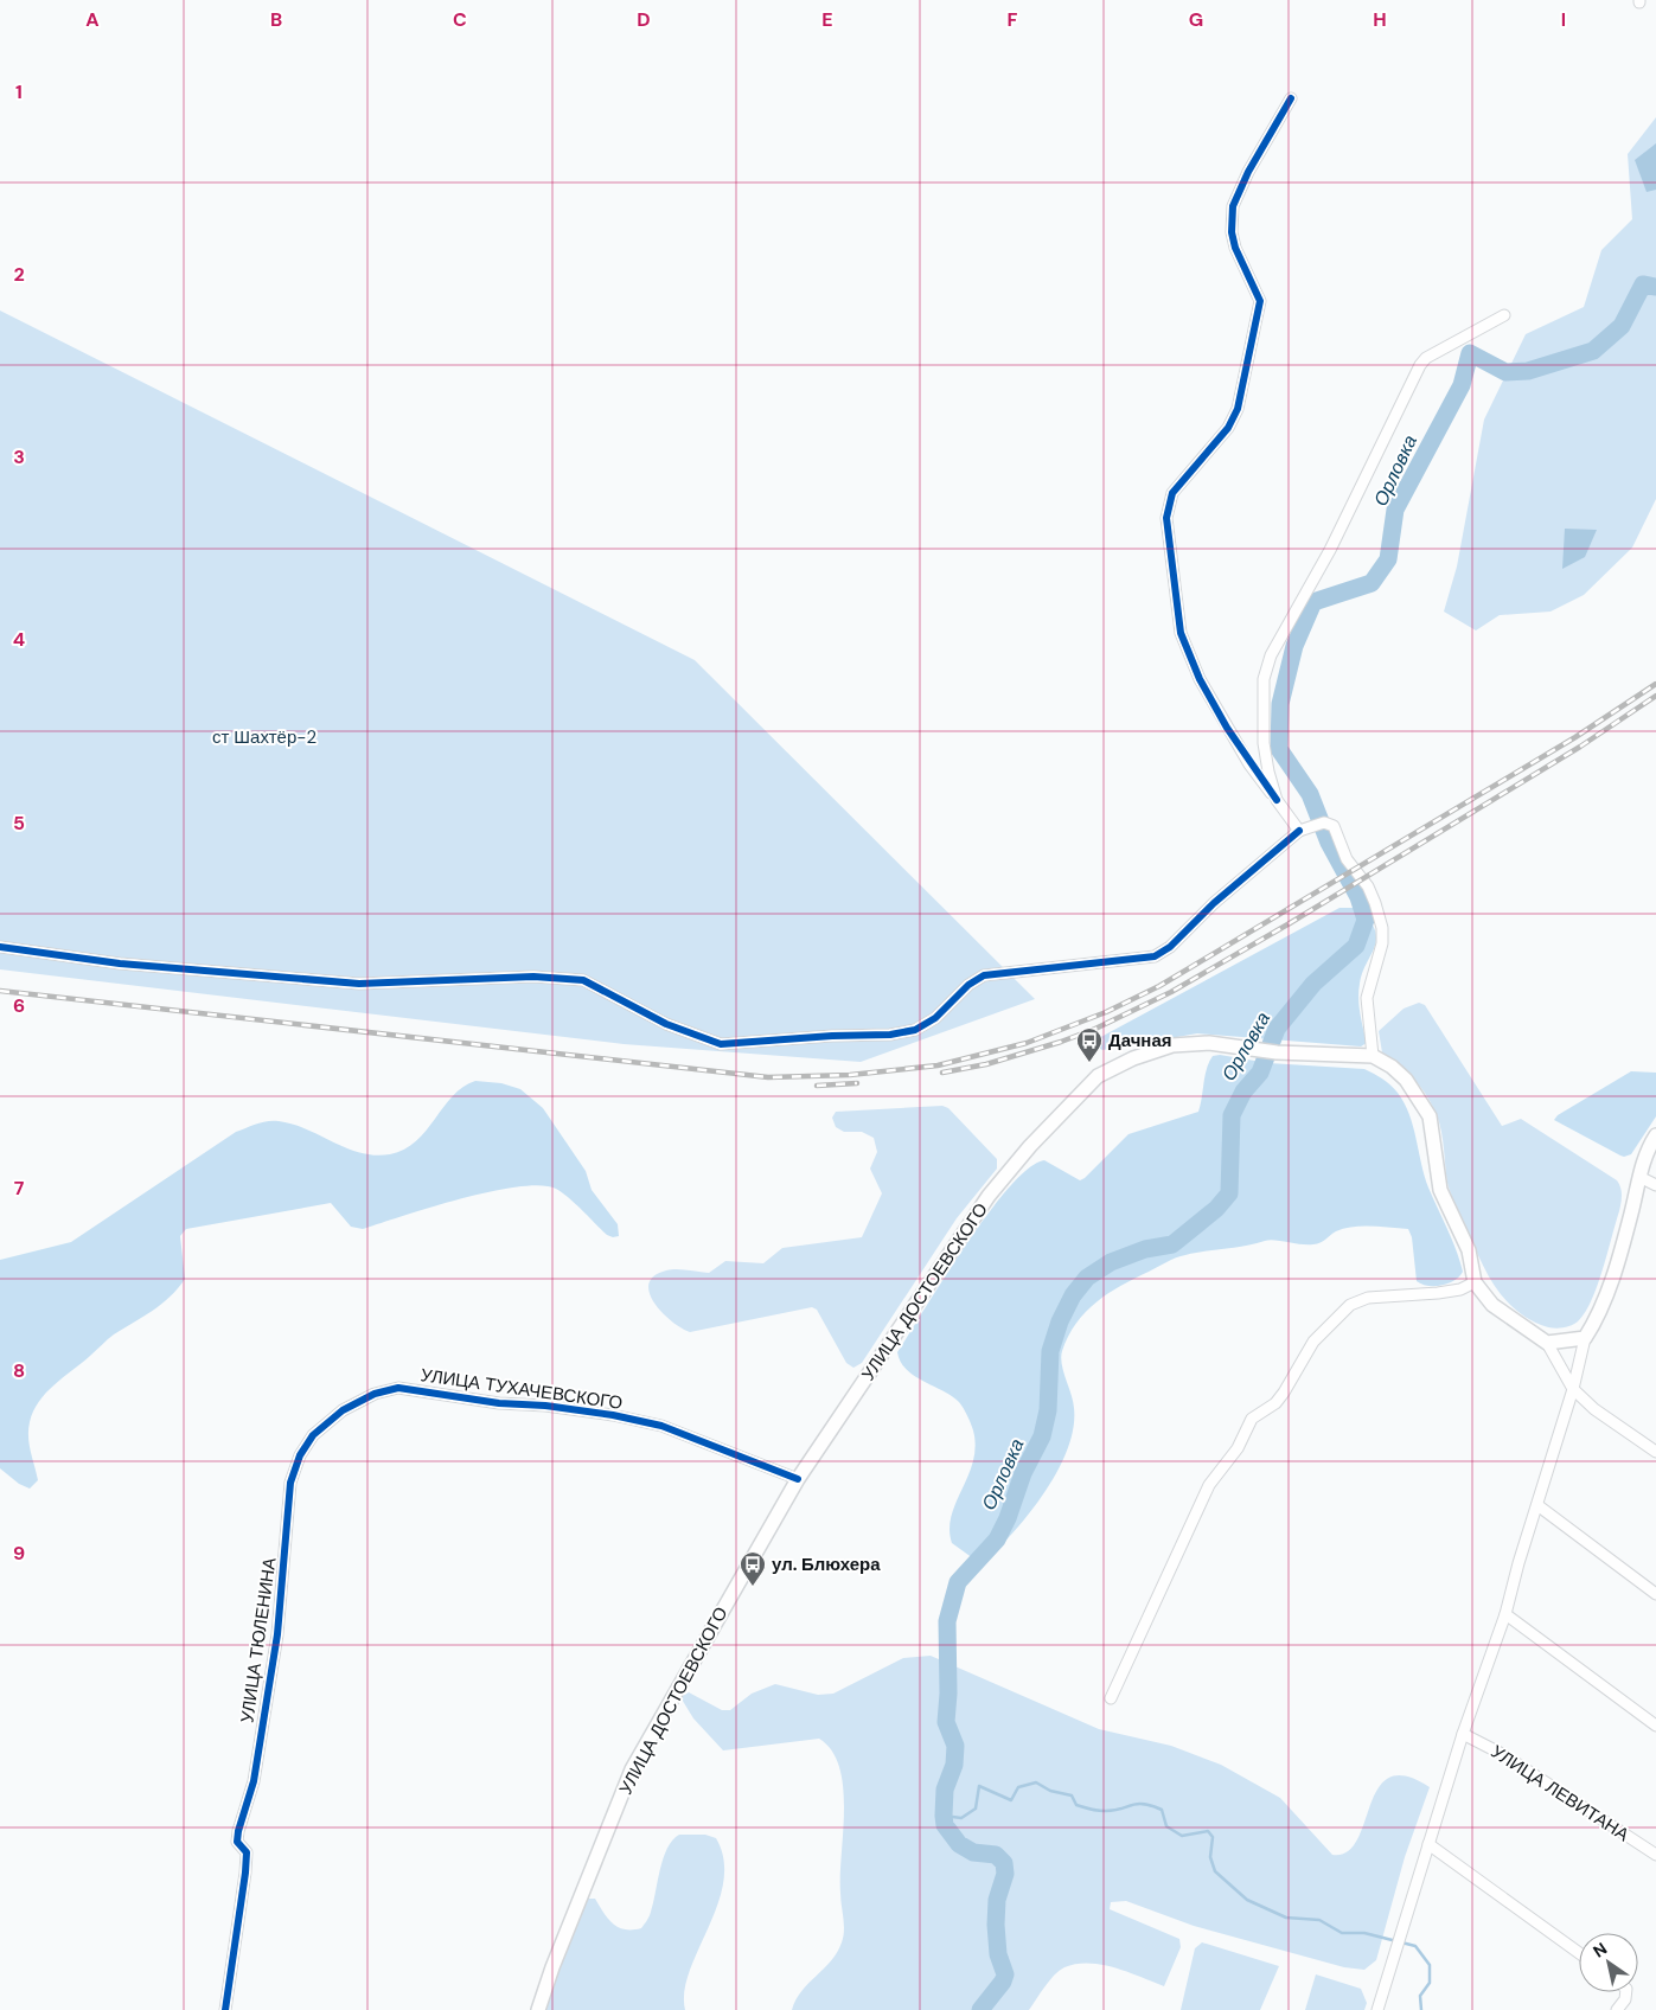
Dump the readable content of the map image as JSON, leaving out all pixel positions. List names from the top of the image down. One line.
{"streets":{"main road":["УЛИЦА ДОСТОЕВСКОГО"],"street":["УЛИЦА ТУХАЧЕВСКОГО","УЛИЦА ТЮЛЕНИНА","УЛИЦА ЛЕВИТАНА"]},"crossings":[["УЛИЦА ДОСТОЕВСКОГО","УЛИЦА ТУХАЧЕВСКОГО"],["УЛИЦА ТУХАЧЕВСКОГО","УЛИЦА ТЮЛЕНИНА"]],"water":["Орловка"],"parks":["ст Шахтёр-2"],"places":{"bus stop":["Дачная","ул. Блюхера"]},"north":"top left","grid":{"columns":["A","B","C","D","E","F","G","H","I"],"rows":["1","2","3","4","5","6","7","8","9"]}}
